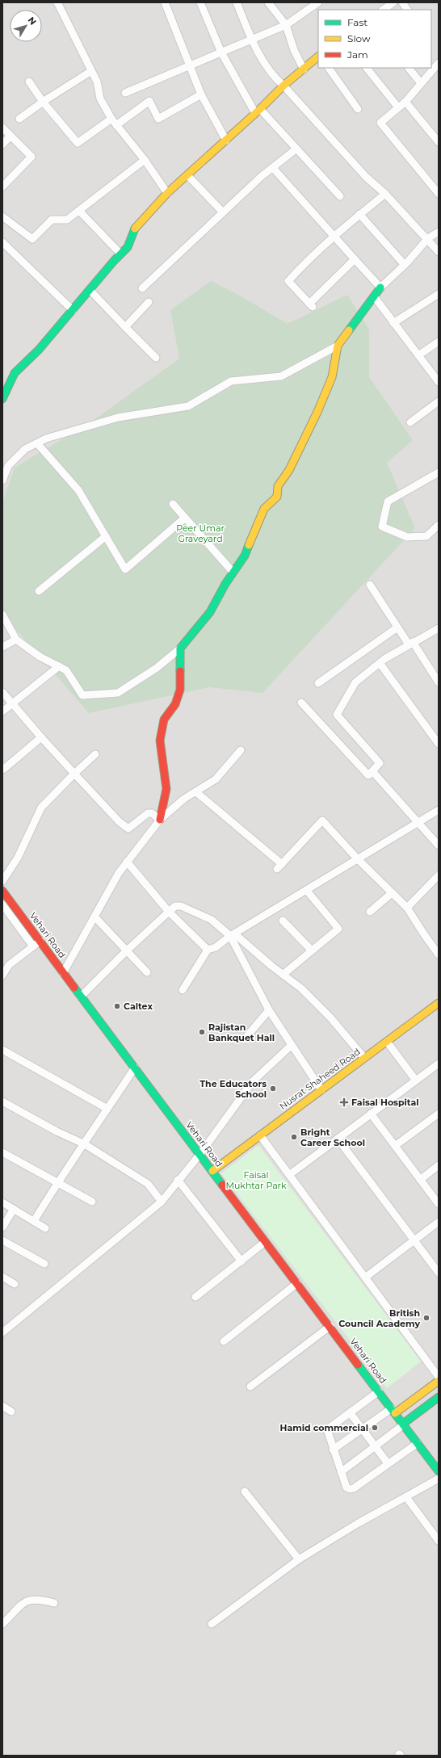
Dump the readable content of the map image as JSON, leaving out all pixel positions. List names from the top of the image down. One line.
{"streets":{"street":["Vehari Road","Nusrat Shaheed Road"]},"crossings":[["Vehari Road","Nusrat Shaheed Road"]],"parks":["Peer Umar Graveyard","Faisal Mukhtar Park"],"places":{"other":["Caltex","Rajistan Bankquet Hall","The Educators School","Bright Career School","British Council Academy","Hamid commercial"],"health":["Faisal Hospital"]},"legend":["Fast","Slow","Jam"],"north":"top right"}
